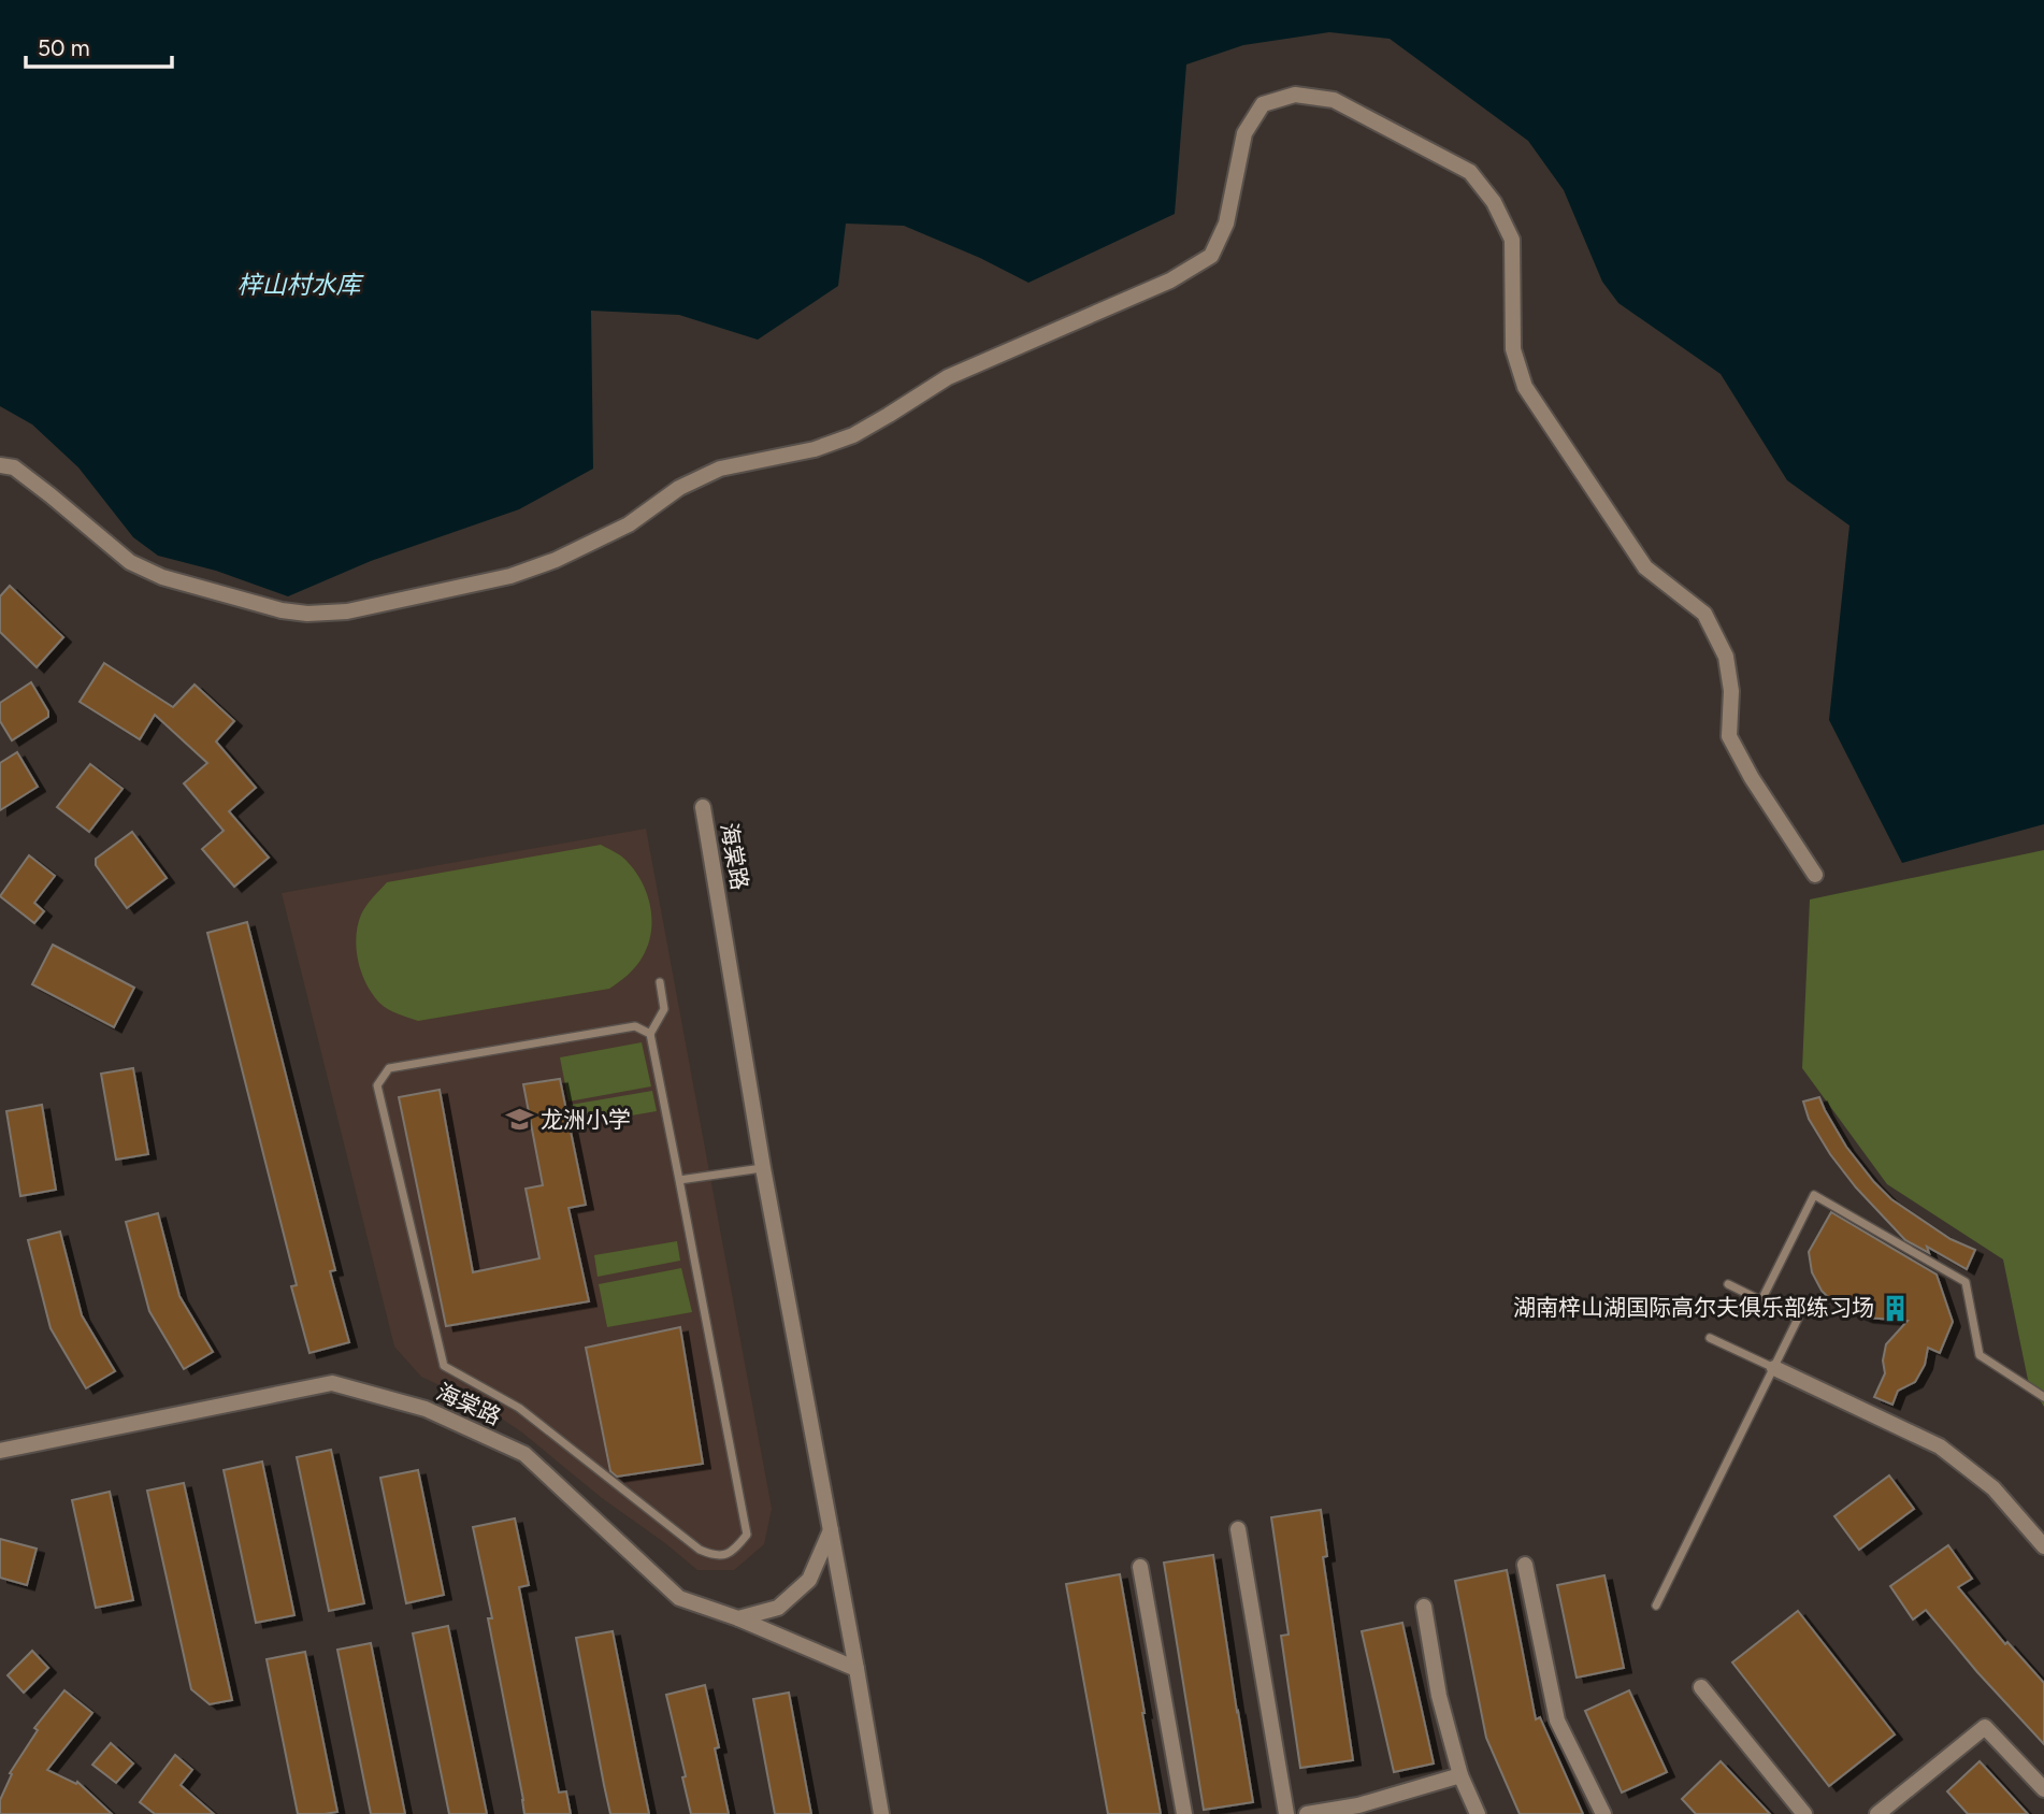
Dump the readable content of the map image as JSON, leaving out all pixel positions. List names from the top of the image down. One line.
{"streets":{"street":["海棠路"]},"water":["梓山村水库"],"places":{"school or university":["龙洲小学"],"building":["湖南梓山湖国际高尔夫俱乐部练习场"]},"scale_bar":"50 m"}
